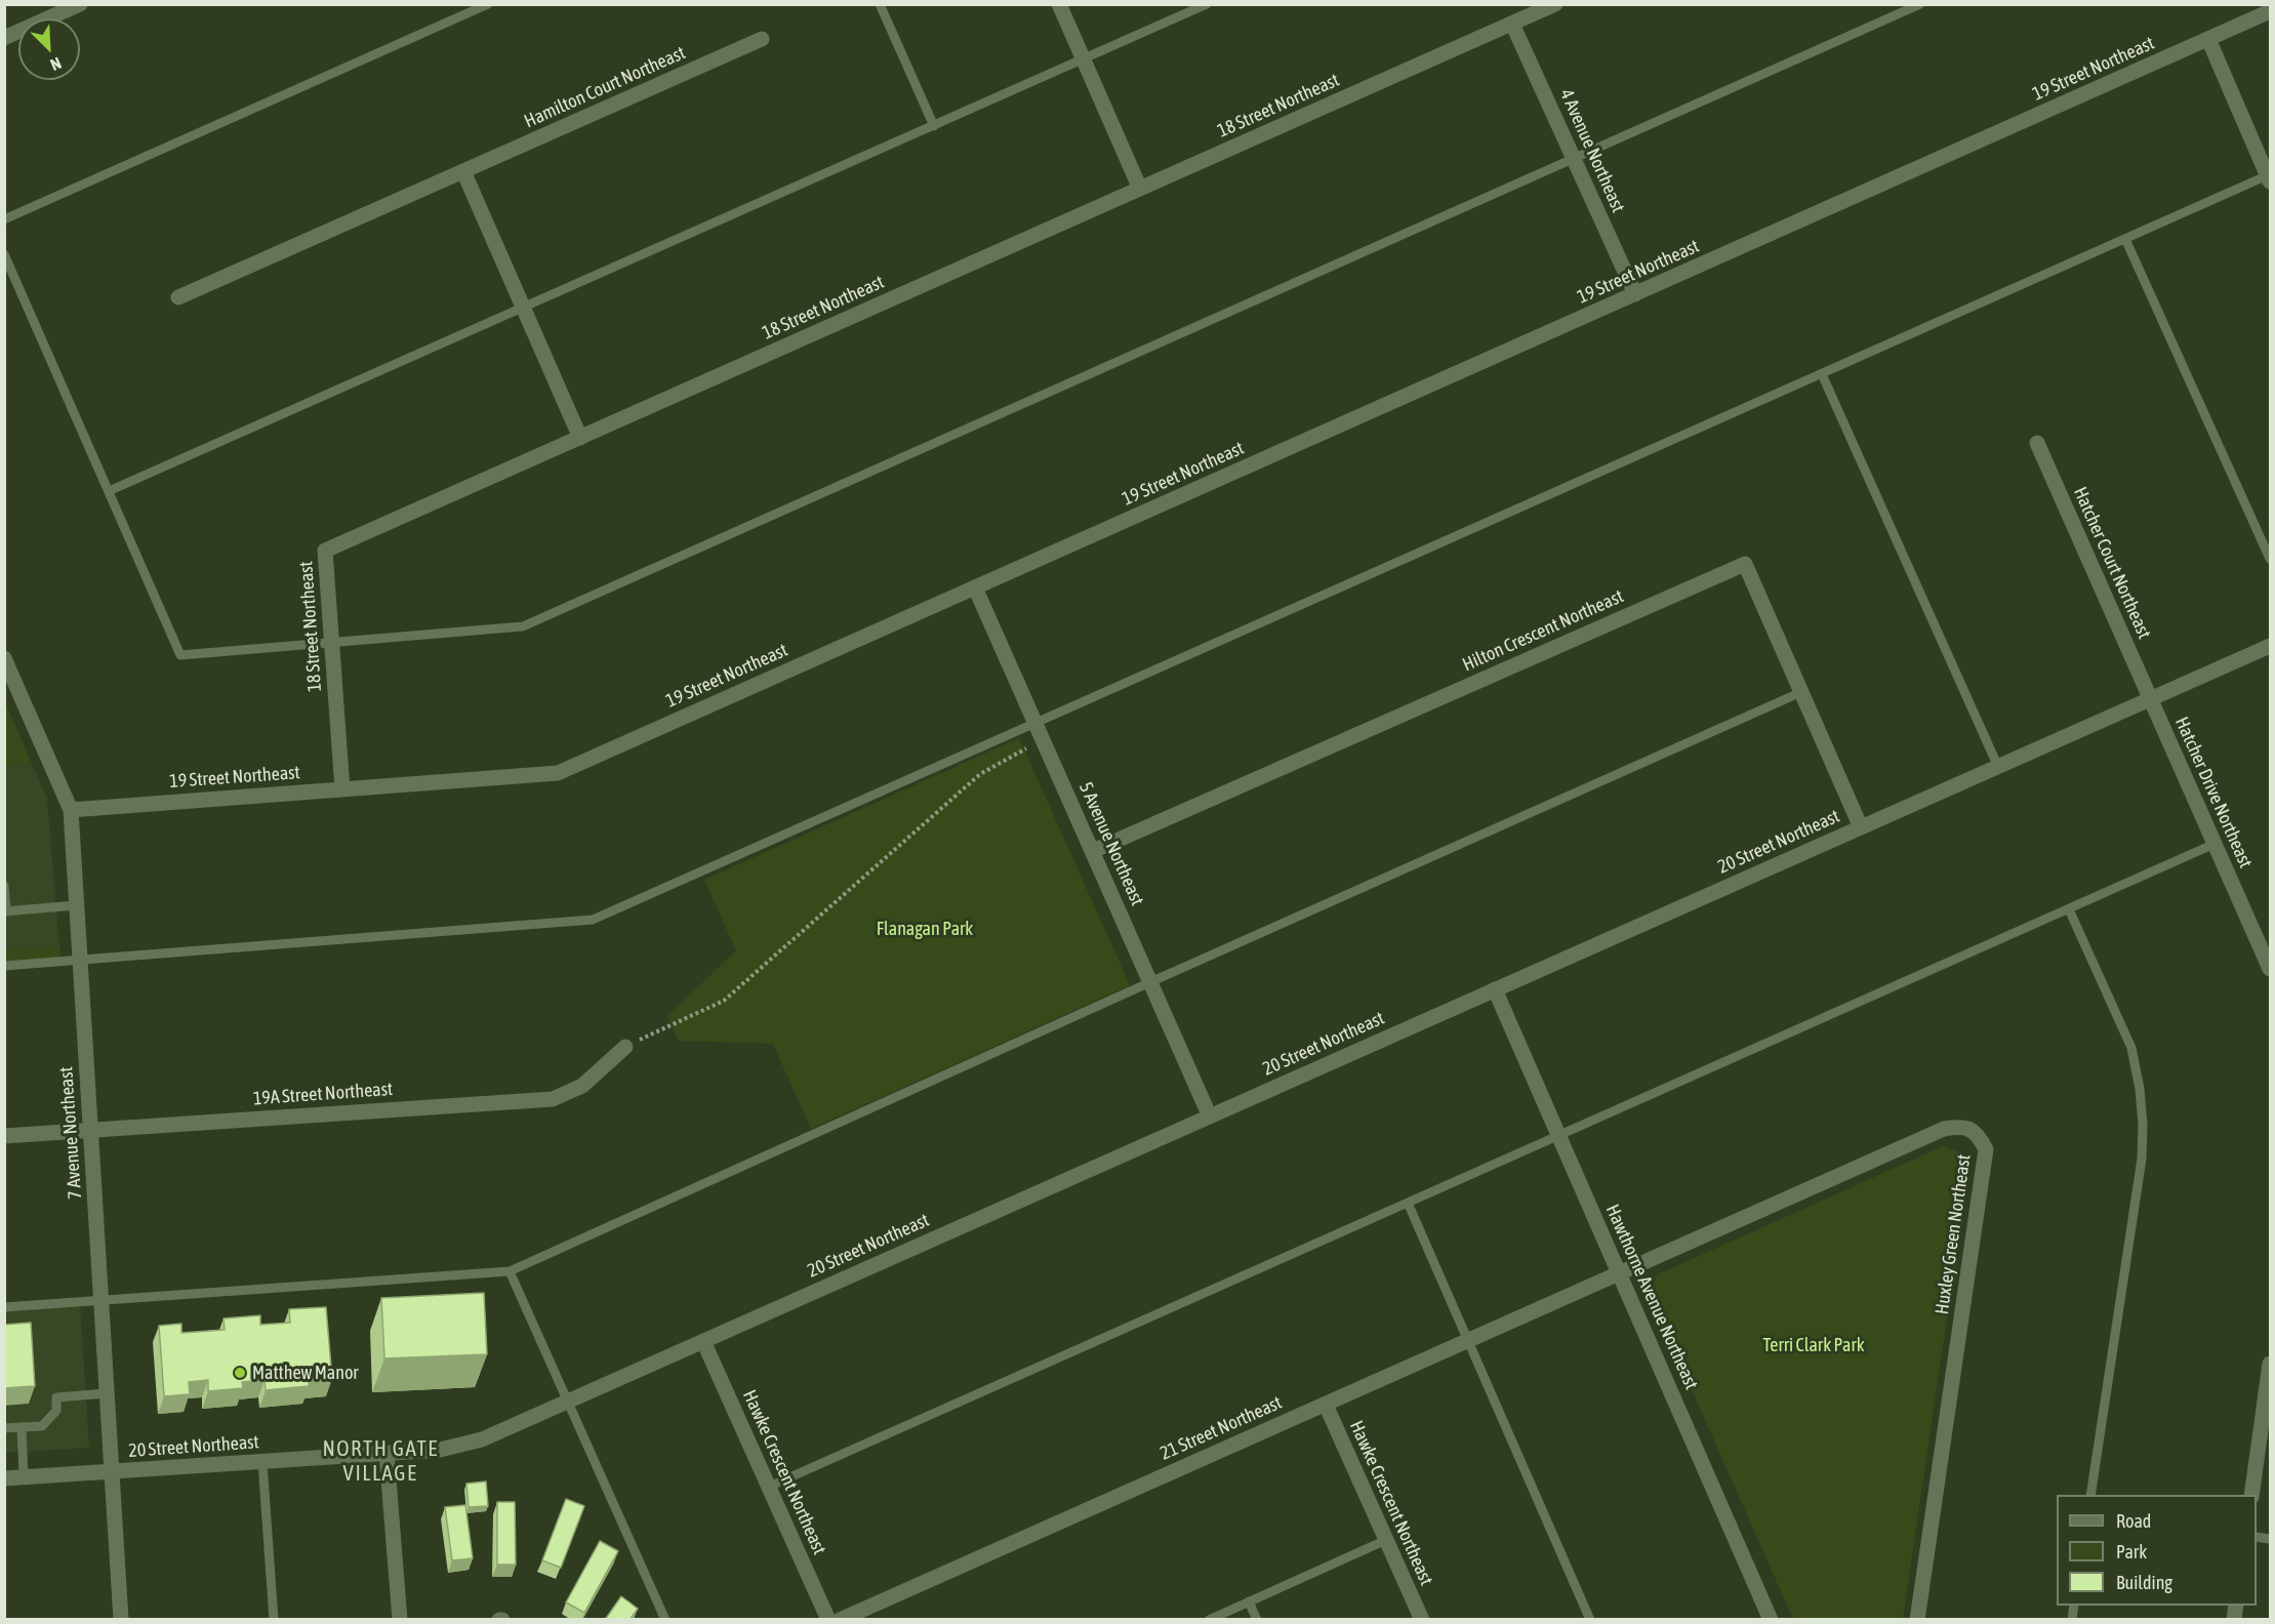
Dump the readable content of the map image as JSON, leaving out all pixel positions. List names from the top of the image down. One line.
{"streets":{"street":["19 Street Northeast","Hamilton Court Northeast","18 Street Northeast","4 Avenue Northeast","Hatcher Court Northeast","Hilton Crescent Northeast","Hatcher Drive Northeast","20 Street Northeast","5 Avenue Northeast","19A Street Northeast","7 Avenue Northeast","Huxley Green Northeast","Hawthorne Avenue Northeast","21 Street Northeast","Hawke Crescent Northeast"]},"crossings":[["19 Street Northeast","18 Street Northeast"],["19 Street Northeast","4 Avenue Northeast"],["19 Street Northeast","5 Avenue Northeast"],["19 Street Northeast","7 Avenue Northeast"],["18 Street Northeast","4 Avenue Northeast"],["Hatcher Court Northeast","Hatcher Drive Northeast"],["Hatcher Court Northeast","20 Street Northeast"],["Hilton Crescent Northeast","20 Street Northeast"],["Hilton Crescent Northeast","5 Avenue Northeast"],["Hatcher Drive Northeast","20 Street Northeast"],["20 Street Northeast","5 Avenue Northeast"],["20 Street Northeast","7 Avenue Northeast"],["20 Street Northeast","Hawthorne Avenue Northeast"],["20 Street Northeast","Hawke Crescent Northeast"],["19A Street Northeast","7 Avenue Northeast"],["Huxley Green Northeast","Hawthorne Avenue Northeast"],["Huxley Green Northeast","21 Street Northeast"],["Hawthorne Avenue Northeast","21 Street Northeast"],["21 Street Northeast","Hawke Crescent Northeast"]],"districts":["NORTH GATE VILLAGE"],"parks":["Flanagan Park","Terri Clark Park"],"places":["Matthew Manor"],"legend":["Road","Park","Building"],"north":"bottom right"}
